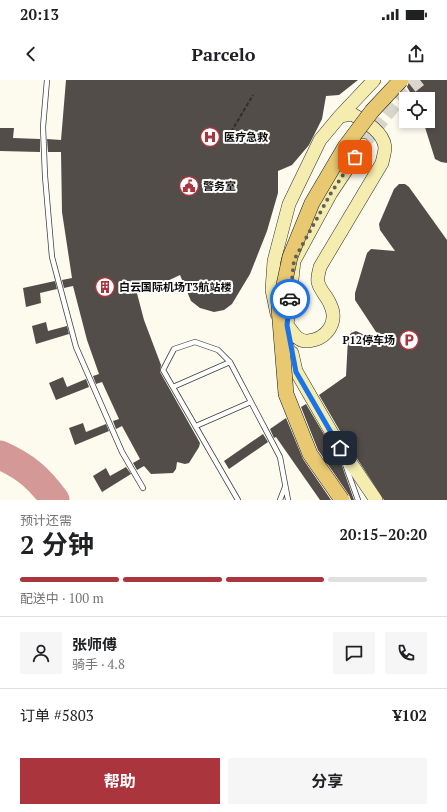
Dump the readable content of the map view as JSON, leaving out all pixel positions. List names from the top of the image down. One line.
{"places":{"hospital":["医疗急救"],"public building":["警务室"],"building":["白云国际机场T3航站楼"],"parking":["P12停车场"]},"page":{"status":"20:13","header":"Parcelo","heading":["2 分钟","预计还需","20:15–20:20"],"panel":["张师傅","骑手 · 4.8","订单 #5803","¥102"],"bar":"配送中 · 100 m","buttons":["帮助","分享"]}}
